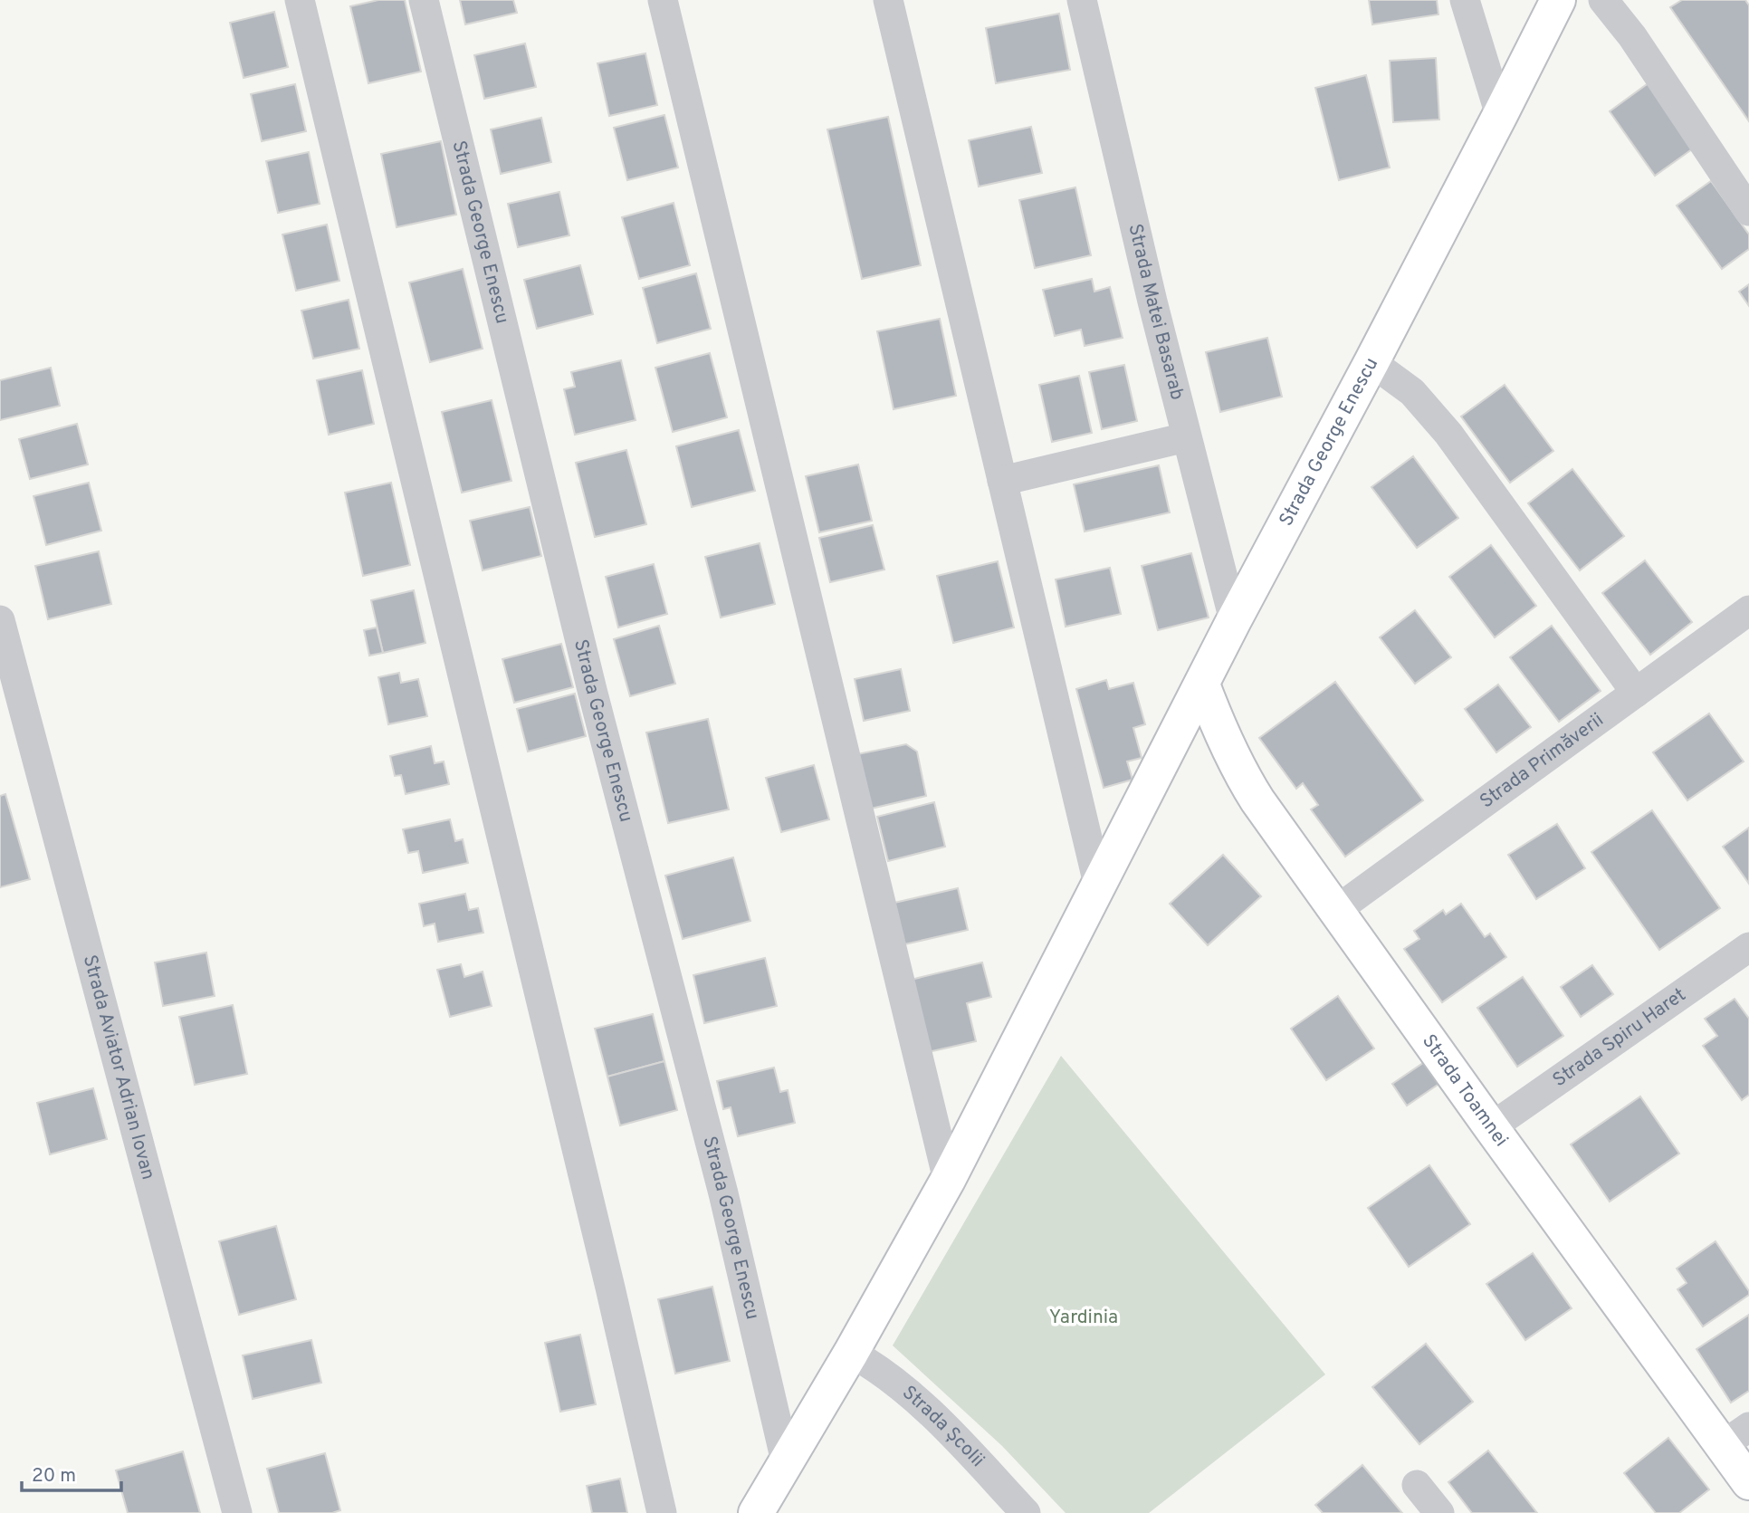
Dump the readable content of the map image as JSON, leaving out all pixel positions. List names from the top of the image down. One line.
{"streets":{"street":["Strada George Enescu","Strada Matei Basarab","Strada Primăverii","Strada Spiru Haret","Strada Aviator Adrian Iovan","Strada Toamnei","Strada Școlii"]},"crossings":[["Strada George Enescu","Strada Matei Basarab"],["Strada George Enescu","Strada Toamnei"],["Strada George Enescu","Strada Școlii"],["Strada Primăverii","Strada Toamnei"],["Strada Spiru Haret","Strada Toamnei"]],"parks":["Yardinia"],"scale_bar":"20 m"}
